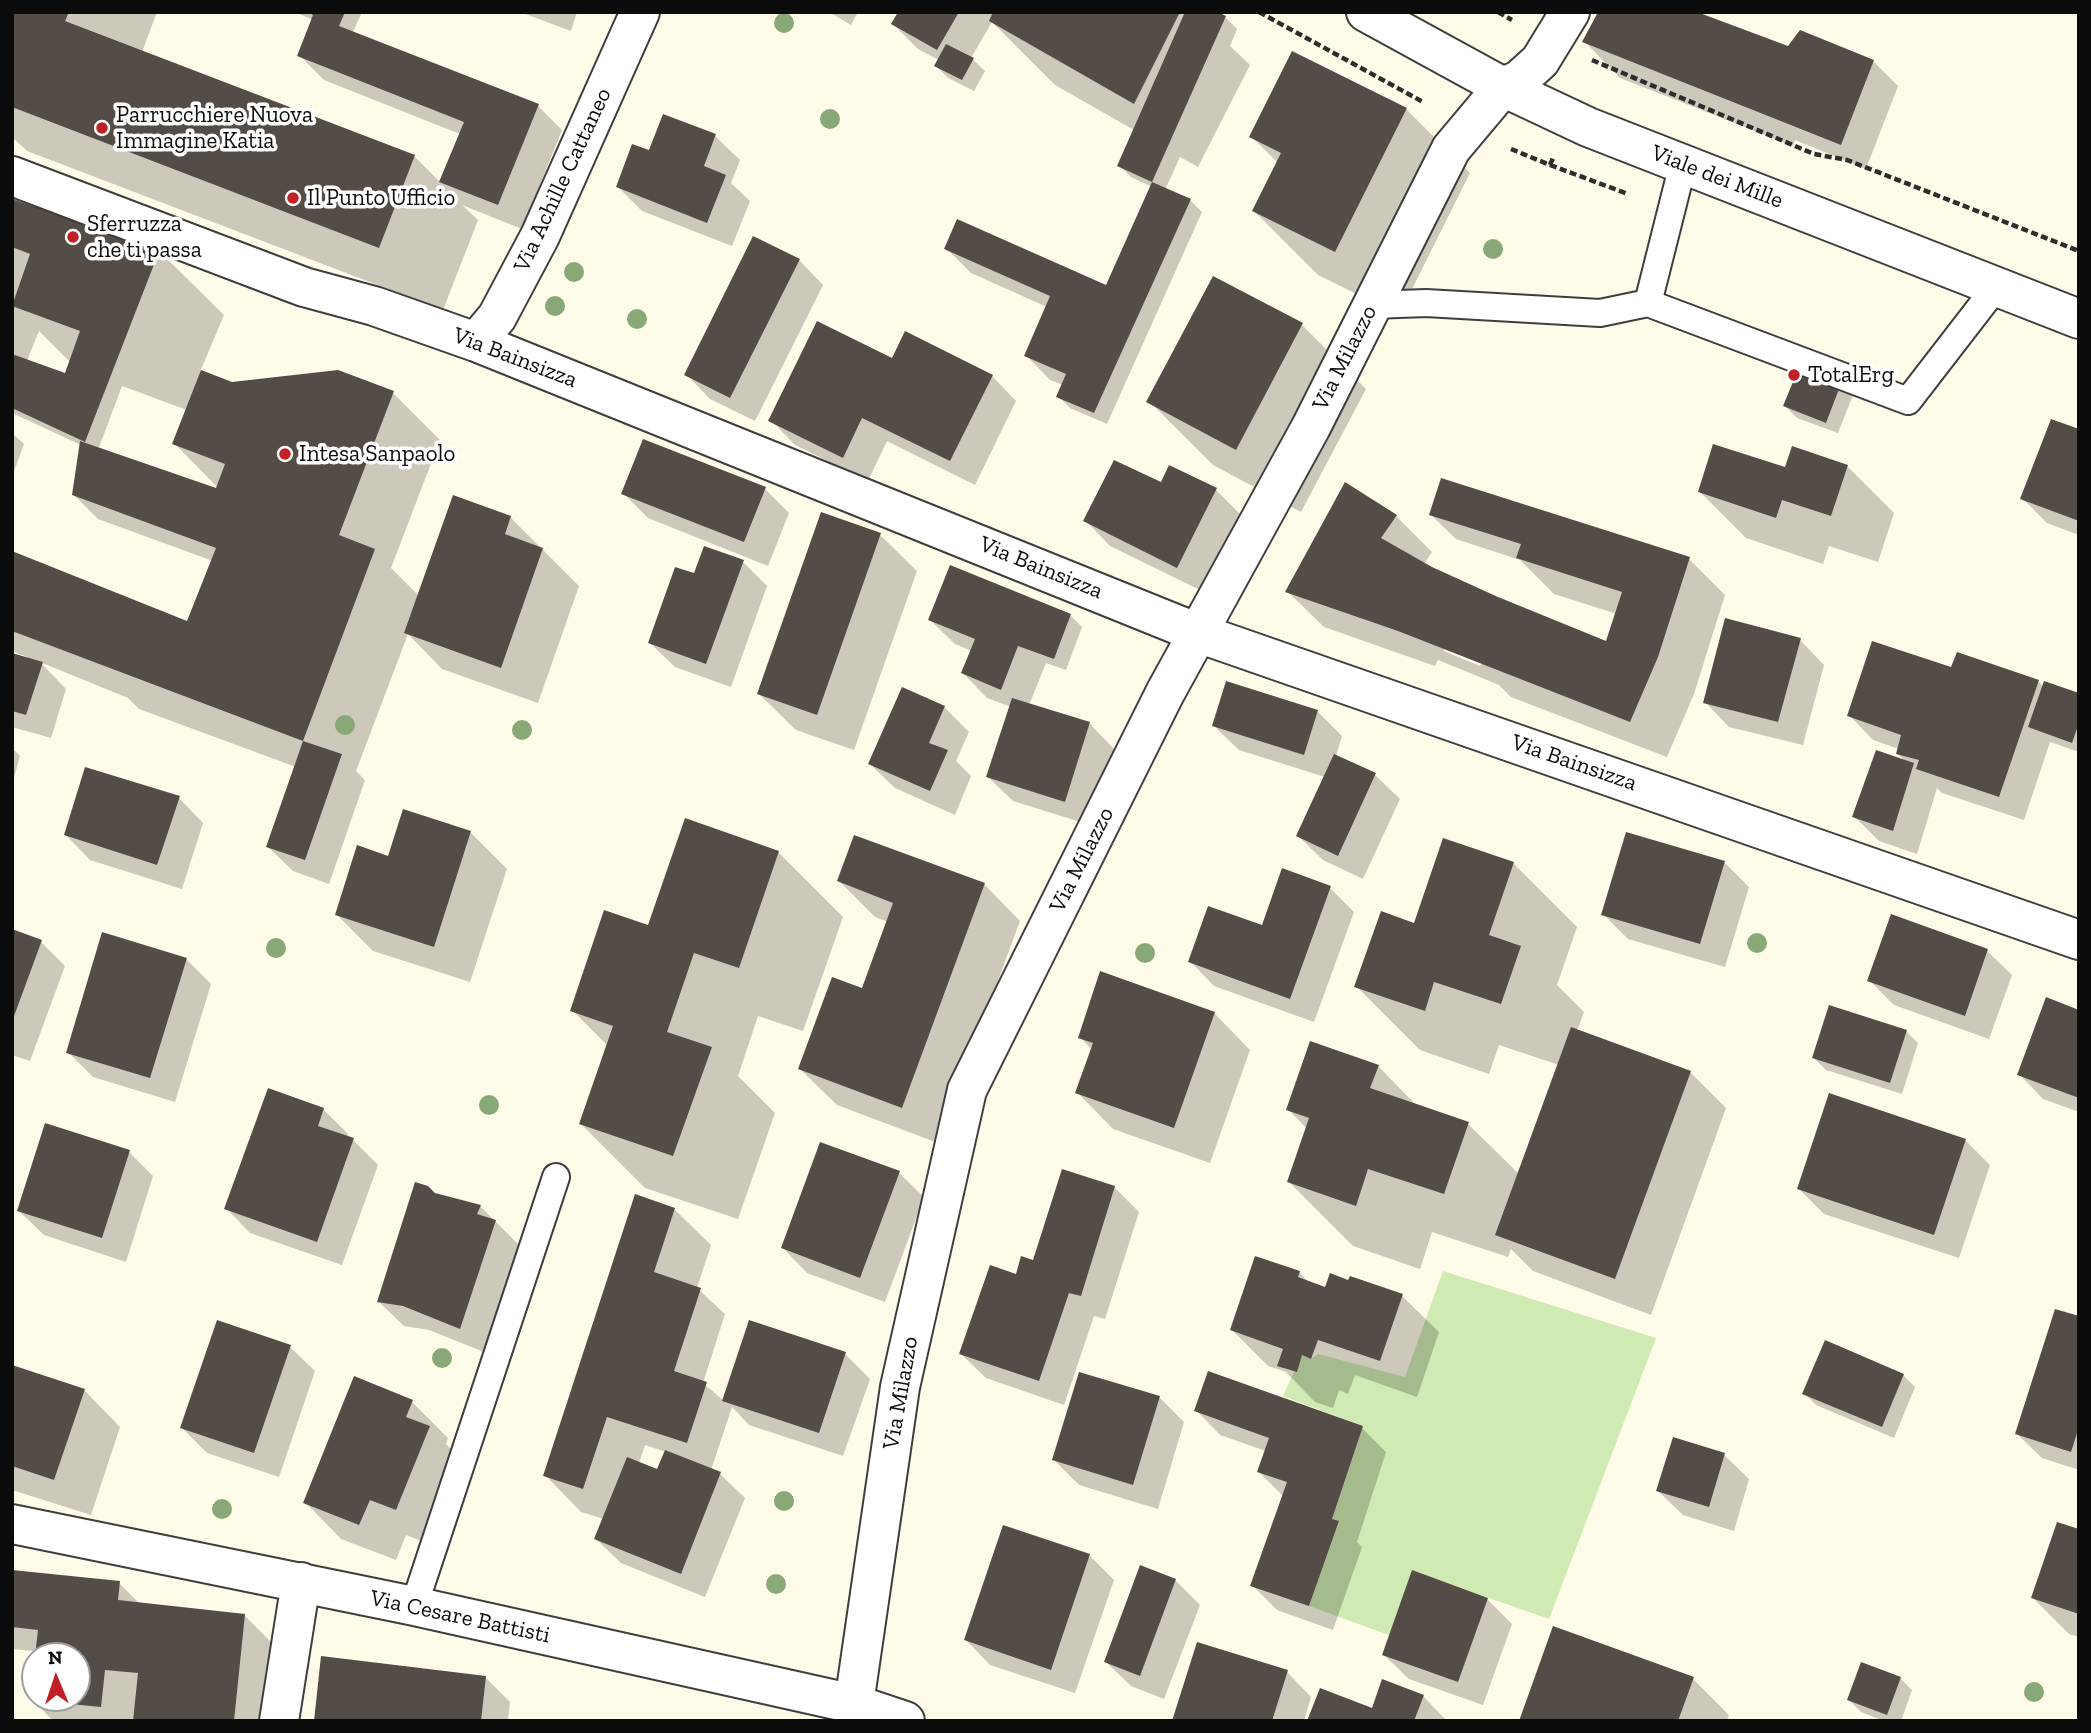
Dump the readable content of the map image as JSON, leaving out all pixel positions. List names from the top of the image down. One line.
{"streets":{"street":["Viale dei Mille","Via Achille Cattaneo","Via Bainsizza","Via Milazzo","Via Cesare Battisti"]},"crossings":[["Viale dei Mille","Via Milazzo"],["Via Achille Cattaneo","Via Bainsizza"],["Via Bainsizza","Via Milazzo"],["Via Milazzo","Via Cesare Battisti"]],"places":["Parrucchiere Nuova Immagine Katia","Il Punto Ufficio","Sferruzza che ti passa","TotalErg","Intesa Sanpaolo"],"north":"top"}
